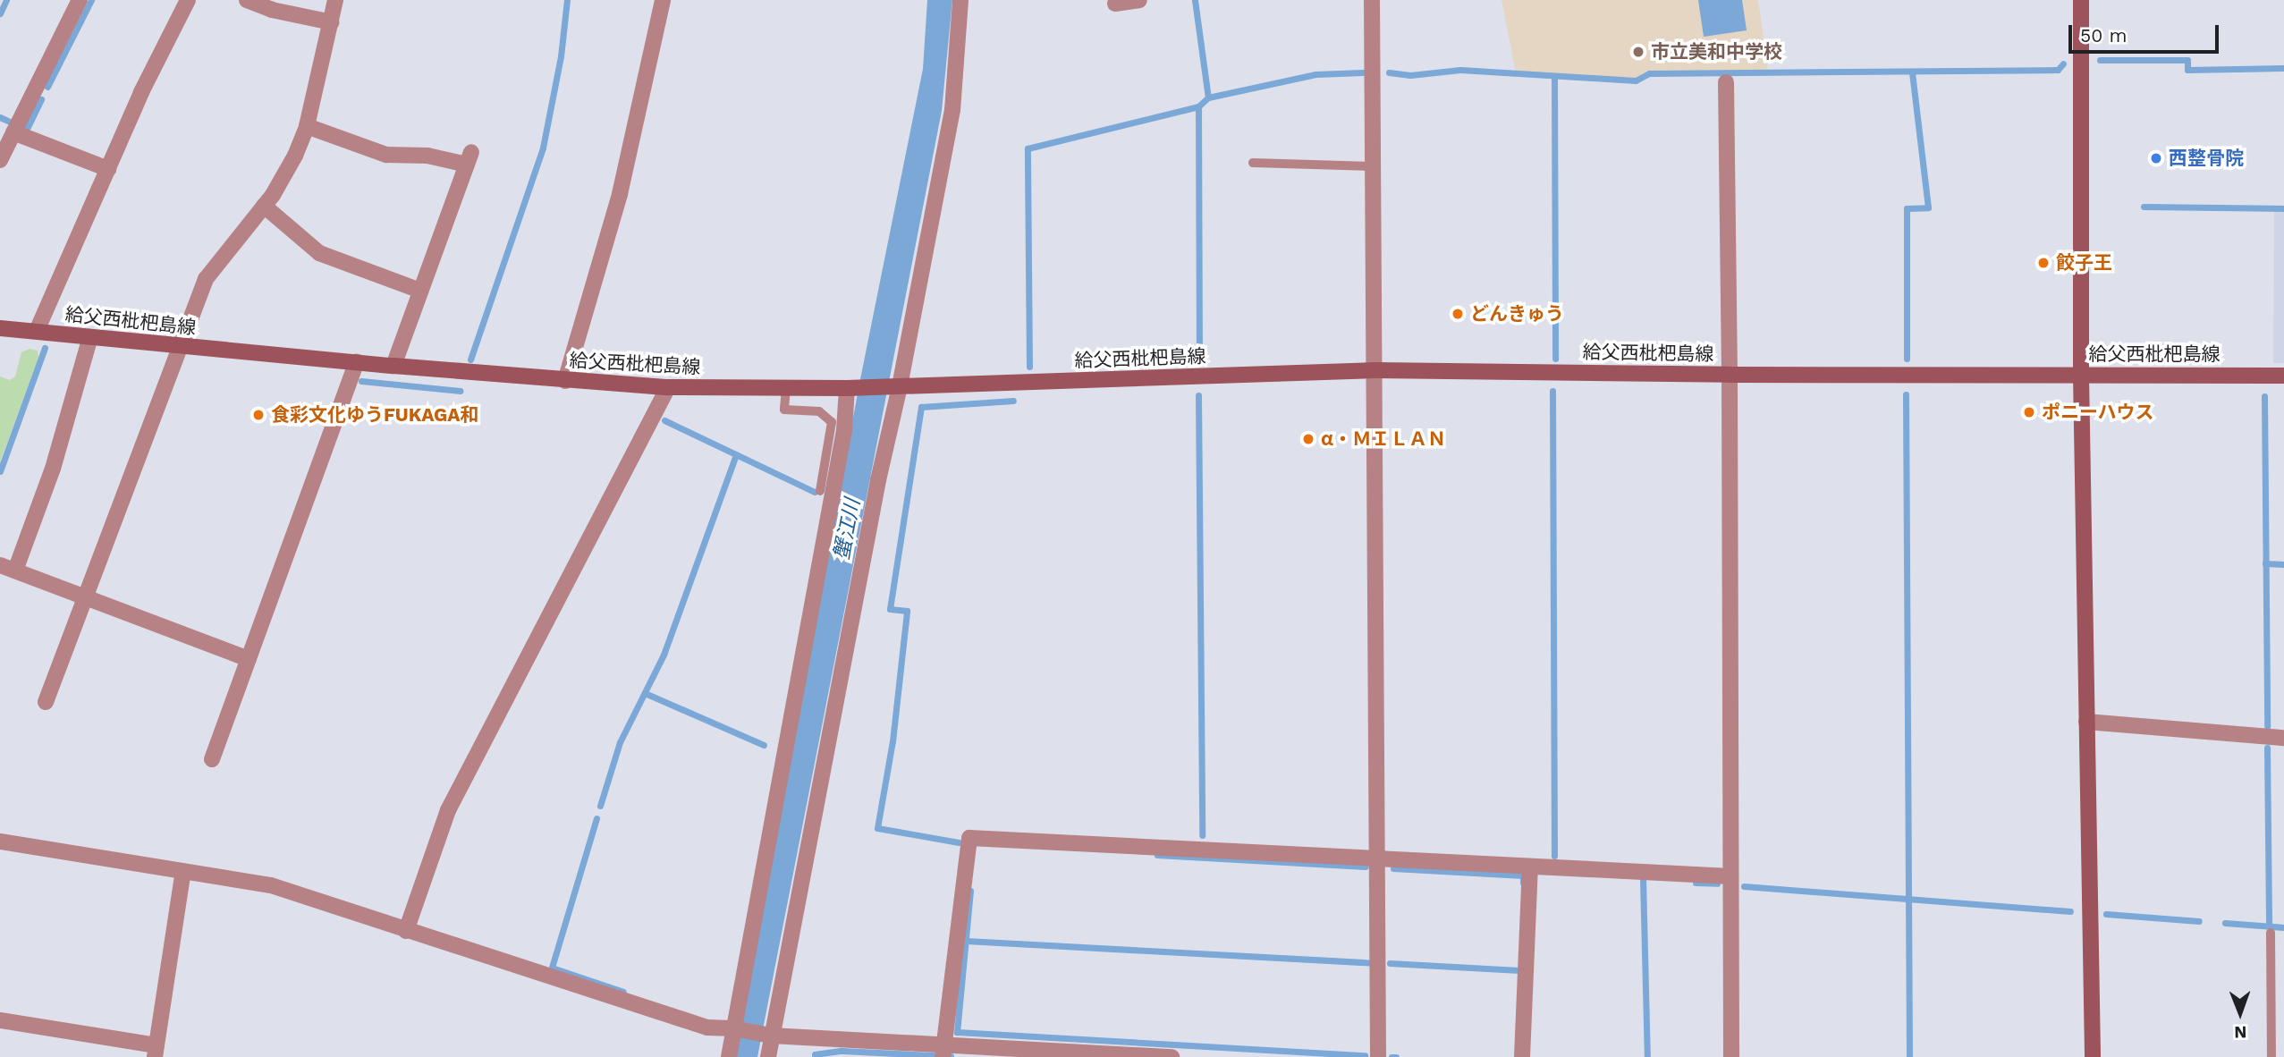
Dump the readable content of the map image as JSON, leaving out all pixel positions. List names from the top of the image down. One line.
{"streets":{"main road":["給父西枇杷島線"]},"water":["蟹江川"],"places":["市立美和中学校","西整骨院","餃子王","どんきゅう","ポニーハウス","食彩文化ゆうFUKAGA和","α・ＭＩＬＡＮ"],"scale_bar":"50 m","north":"bottom"}
